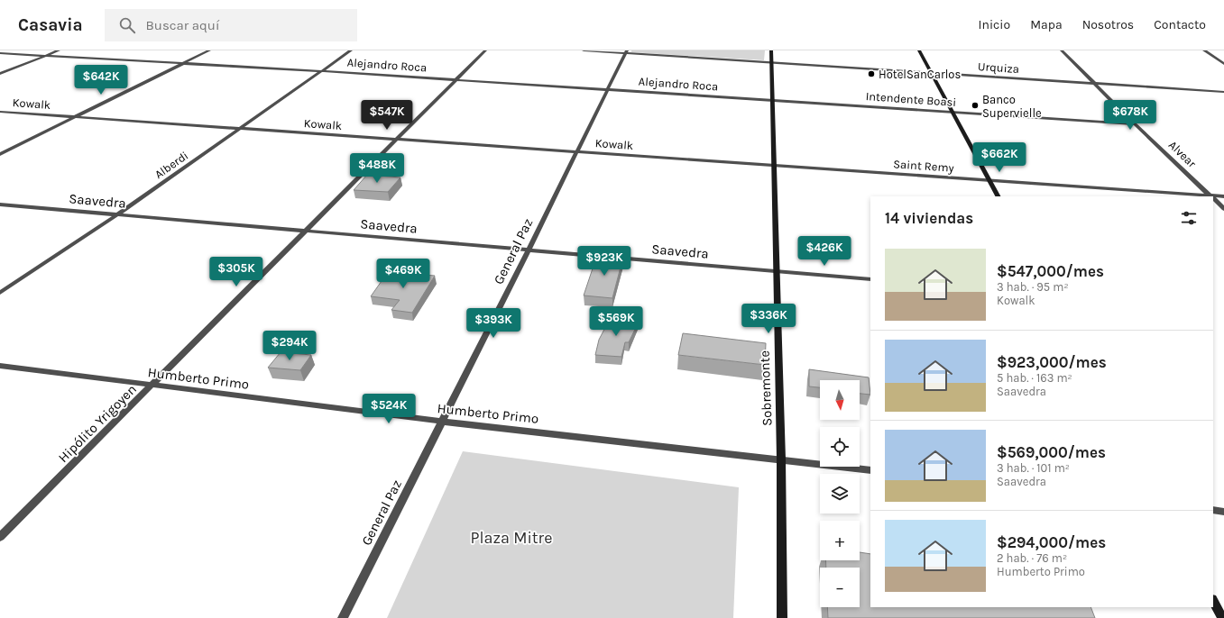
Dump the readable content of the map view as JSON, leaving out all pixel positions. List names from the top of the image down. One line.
{"streets":{"main road":["Sobremonte"],"street":["Alejandro Roca","Urquiza","Intendente Boasi","Kowalk","Alvear","Alberdi","Saint Remy","Saavedra","General Paz","Humberto Primo","Hipólito Yrigoyen"]},"crossings":[["Alejandro Roca","Intendente Boasi"],["Alejandro Roca","Alberdi"],["Alejandro Roca","General Paz"],["Alejandro Roca","Sobremonte"],["Alejandro Roca","Hipólito Yrigoyen"],["Urquiza","Alvear"],["Urquiza","General Paz"],["Urquiza","Sobremonte"],["Intendente Boasi","Alvear"],["Intendente Boasi","Sobremonte"],["Kowalk","Alberdi"],["Kowalk","Saint Remy"],["Kowalk","General Paz"],["Kowalk","Sobremonte"],["Kowalk","Hipólito Yrigoyen"],["Alberdi","Saavedra"],["Saint Remy","Sobremonte"],["Saavedra","General Paz"],["Saavedra","Sobremonte"],["Saavedra","Hipólito Yrigoyen"],["General Paz","Humberto Primo"],["Humberto Primo","Sobremonte"],["Humberto Primo","Hipólito Yrigoyen"]],"parks":["Plaza Mitre"],"places":["HotelSanCarlos","Banco Supervielle"],"north":"bottom","page":{"header":"Casavia","search":"Buscar aquí","nav":["Inicio","Mapa","Nosotros","Contacto"],"price":["$642K","$547K","$678K","$662K","$488K","$426K","$923K","$305K","$469K","$336K","$569K","$393K","$294K","$524K"],"heading":"14 viviendas","list":[{"name":"$547,000/mes","note":"3 hab. · 95 m² · Kowalk"},{"name":"$923,000/mes","note":"5 hab. · 163 m² · Saavedra"},{"name":"$569,000/mes","note":"3 hab. · 101 m² · Saavedra"},{"name":"$294,000/mes","note":"2 hab. · 76 m² · Humberto Primo"}],"map_buttons":["+","−"]}}
